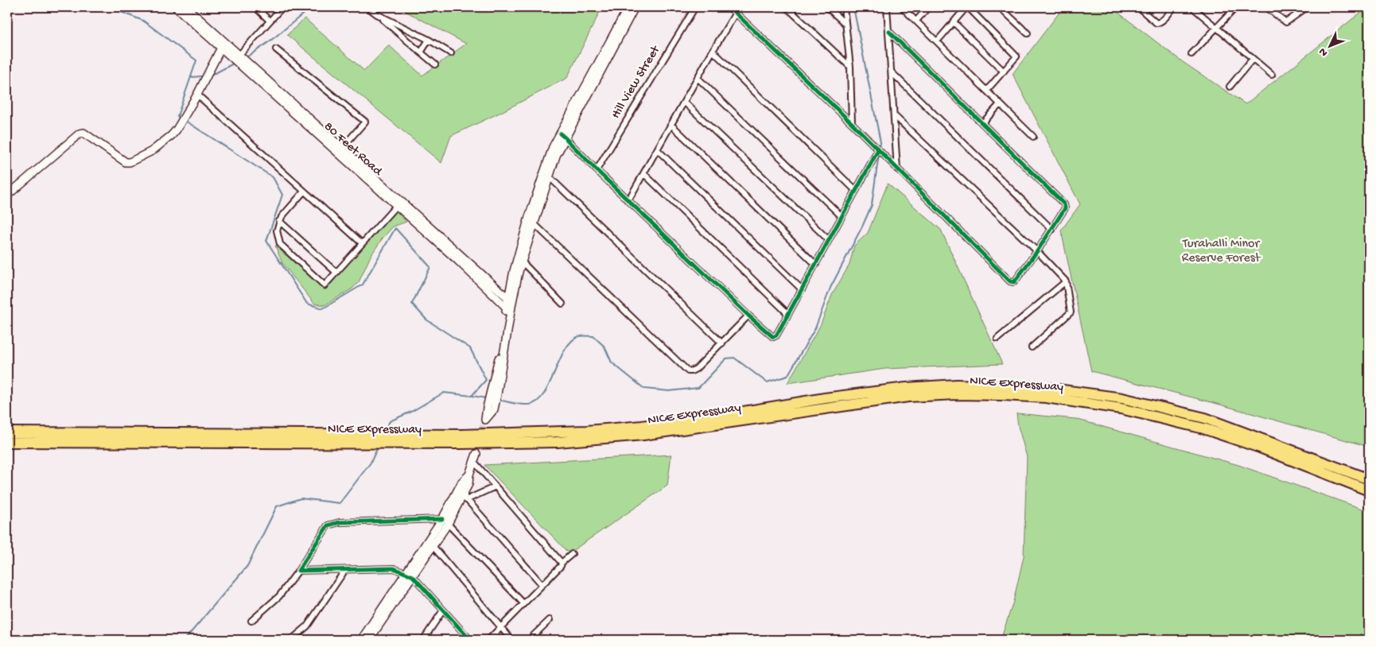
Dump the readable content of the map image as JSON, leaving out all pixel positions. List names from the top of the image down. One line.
{"streets":{"highway":["NICE Expressway"],"main road":["80 Feet Road"],"street":["Hill View Street"]},"parks":["Turahalli Minor Reserve Forest"],"north":"bottom left"}
